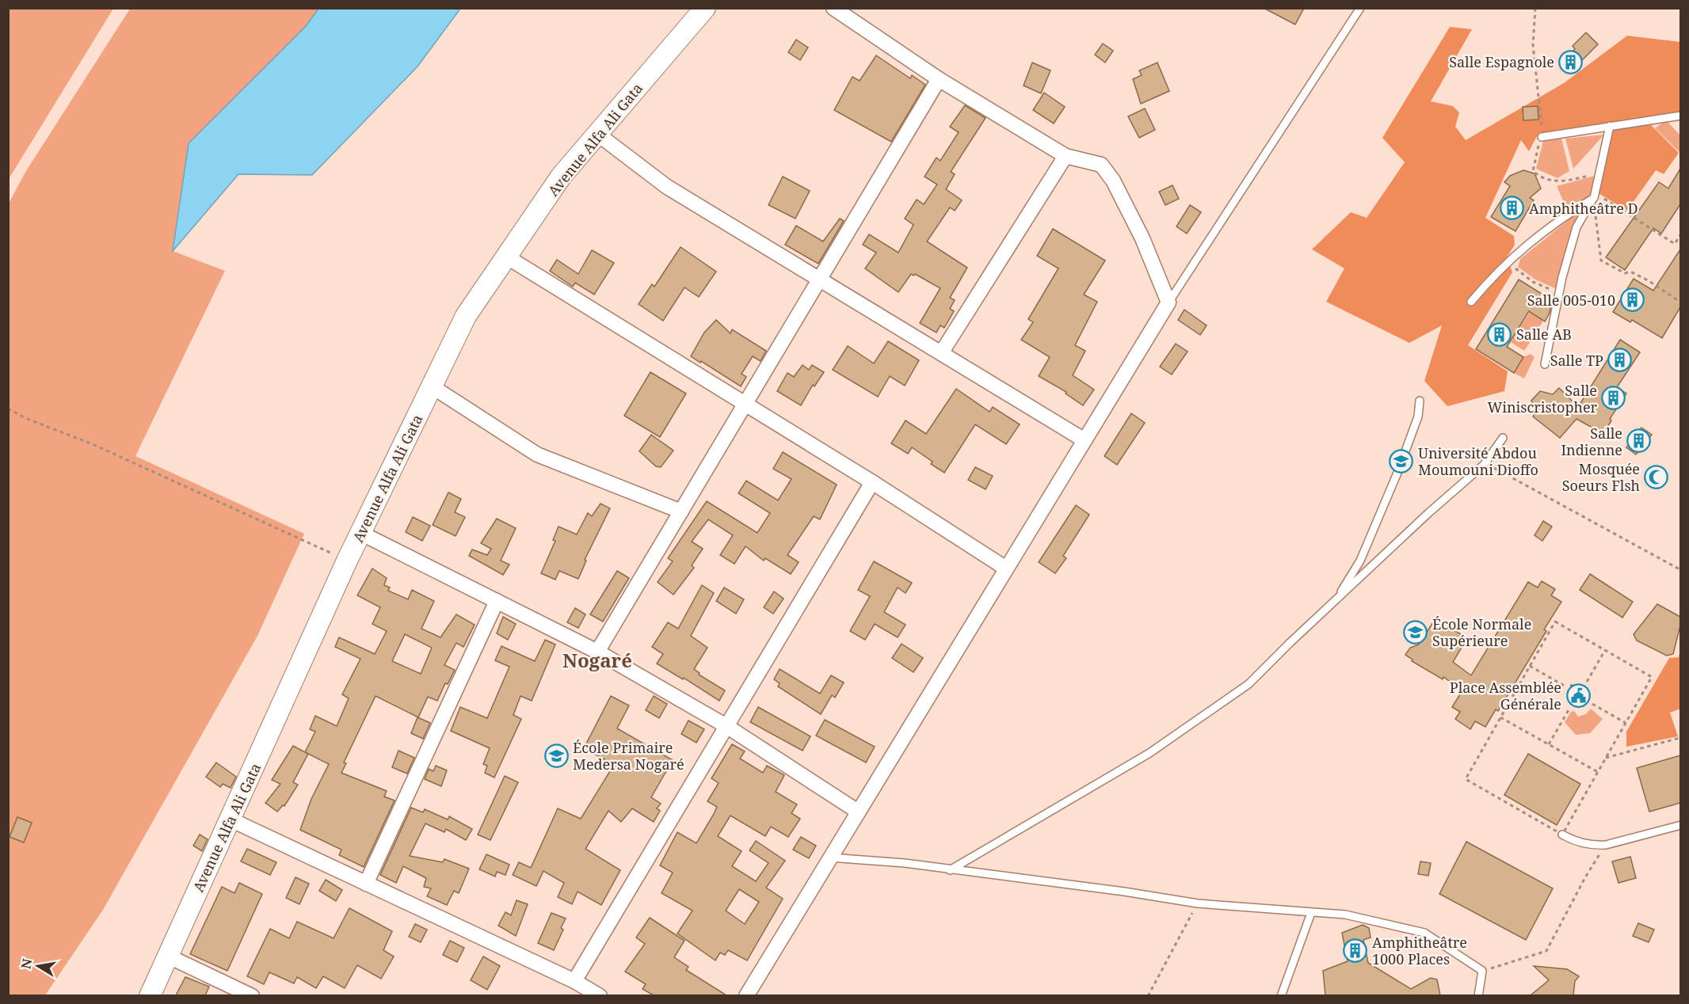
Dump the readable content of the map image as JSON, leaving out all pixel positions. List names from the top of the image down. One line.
{"streets":{"street":["Avenue Alfa Ali Gata"]},"districts":["Nogaré"],"places":{"building":["Salle Espagnole","Amphitheâtre D","Salle 005-010","Salle AB","Salle TP","Salle Winiscristopher","Salle Indienne","Amphitheâtre 1000 Places"],"school or university":["Université Abdou Moumouni Dioffo","École Normale Supérieure","École Primaire Medersa Nogaré"],"mosque":["Mosquée Soeurs Flsh"],"public building":["Place Assemblée Générale"]},"north":"left"}
